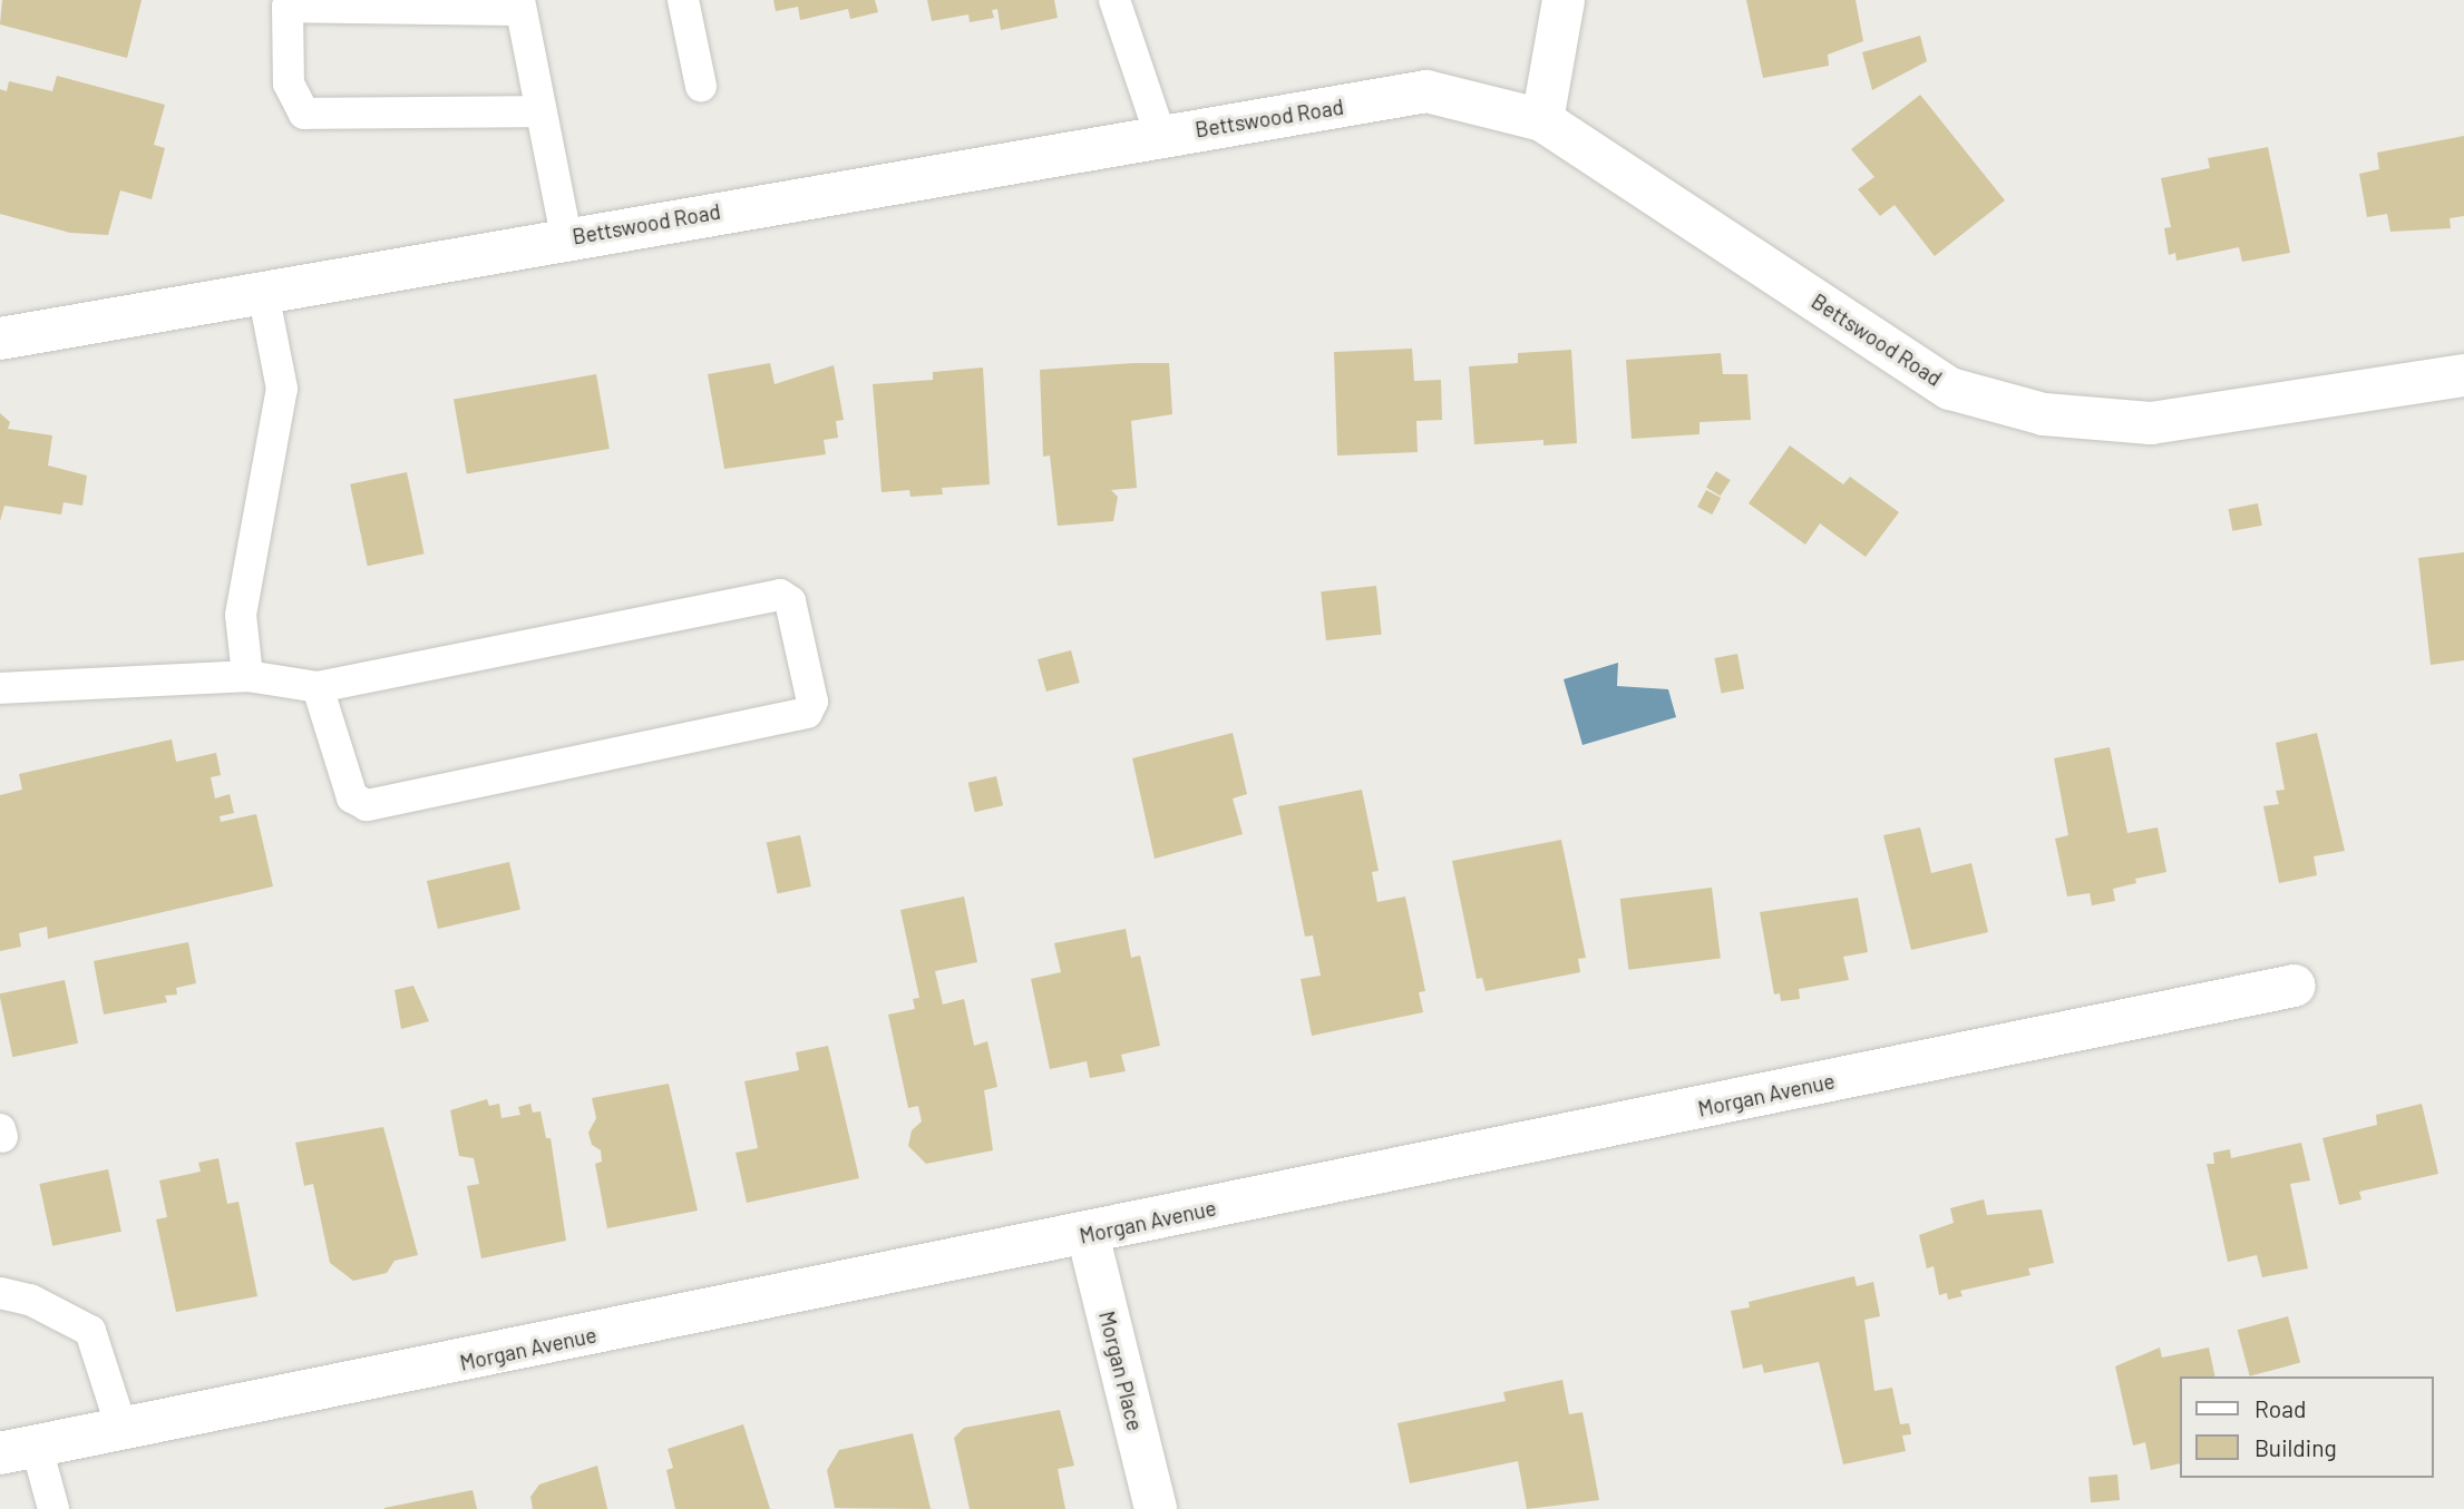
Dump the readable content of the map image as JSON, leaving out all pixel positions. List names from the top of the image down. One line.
{"streets":{"street":["Bettswood Road","Morgan Avenue","Morgan Place"]},"crossings":[["Morgan Avenue","Morgan Place"]],"legend":["Road","Building"]}
